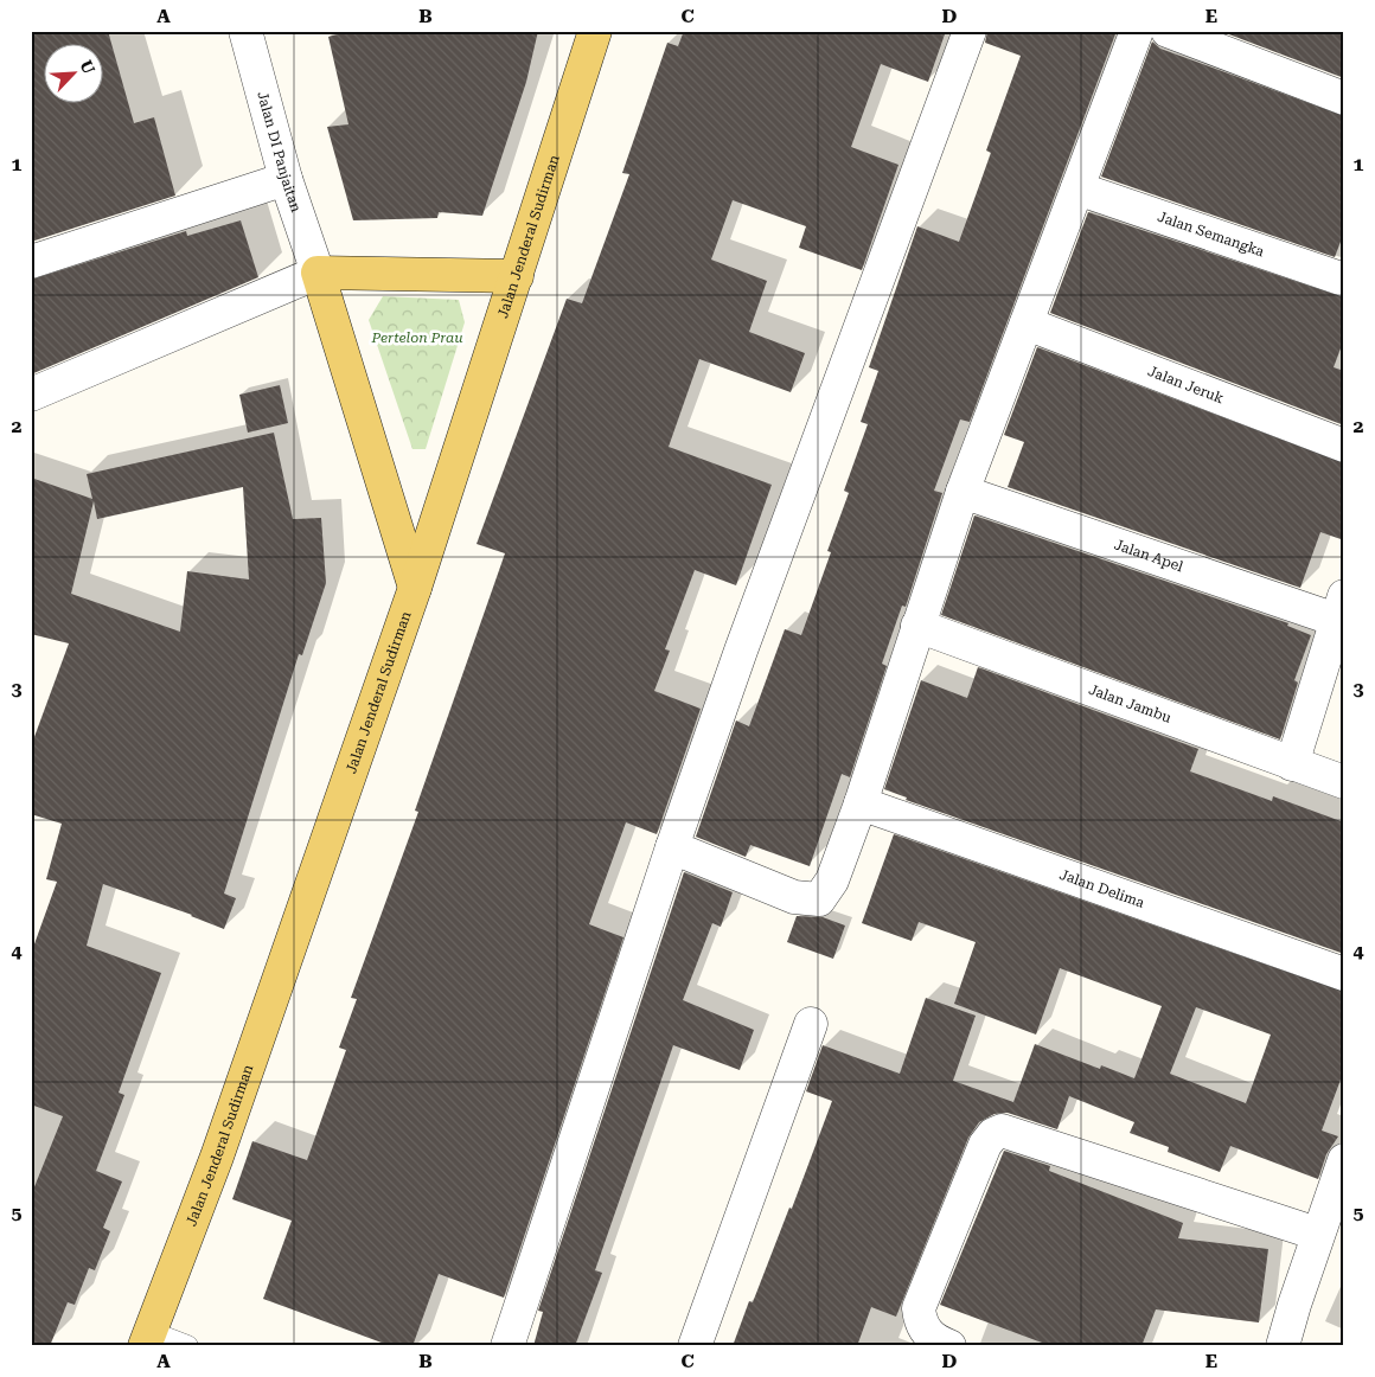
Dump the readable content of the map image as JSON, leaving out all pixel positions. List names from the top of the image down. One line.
{"streets":{"main road":["Jalan Jenderal Sudirman"],"street":["Jalan DI Panjaitan","Jalan Semangka","Jalan Jeruk","Jalan Apel","Jalan Jambu","Jalan Delima"]},"parks":["Pertelon Prau"],"north":"top right","grid":{"columns":["A","B","C","D","E"],"rows":["1","2","3","4","5"]}}
